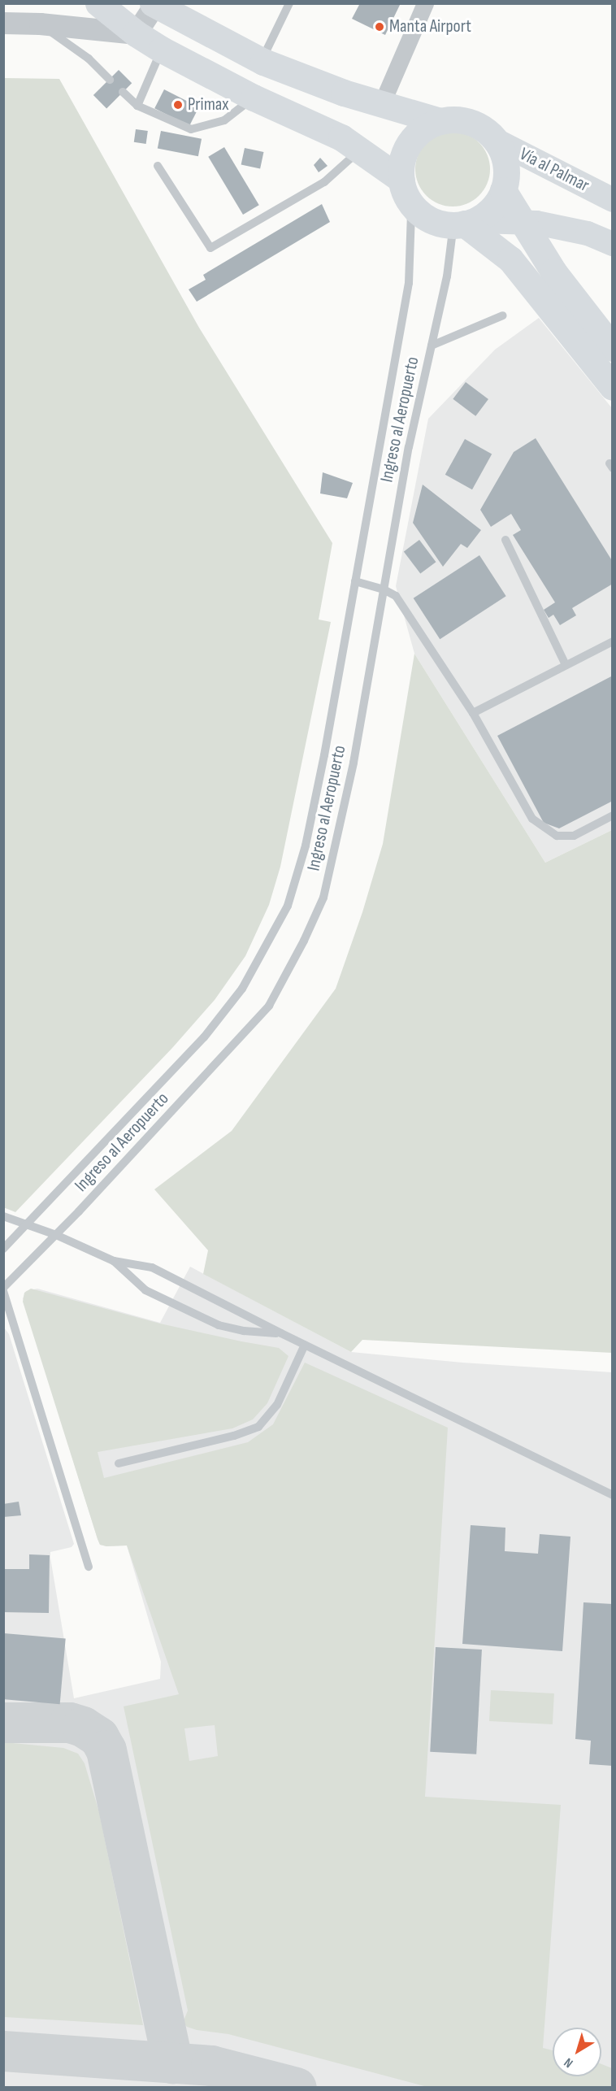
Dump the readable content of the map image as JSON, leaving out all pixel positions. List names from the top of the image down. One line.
{"streets":{"main road":["Vía al Palmar"],"lane":["Ingreso al Aeropuerto"]},"crossings":[["Vía al Palmar","Ingreso al Aeropuerto"]],"places":["Manta Airport","Primax"],"north":"bottom left"}
